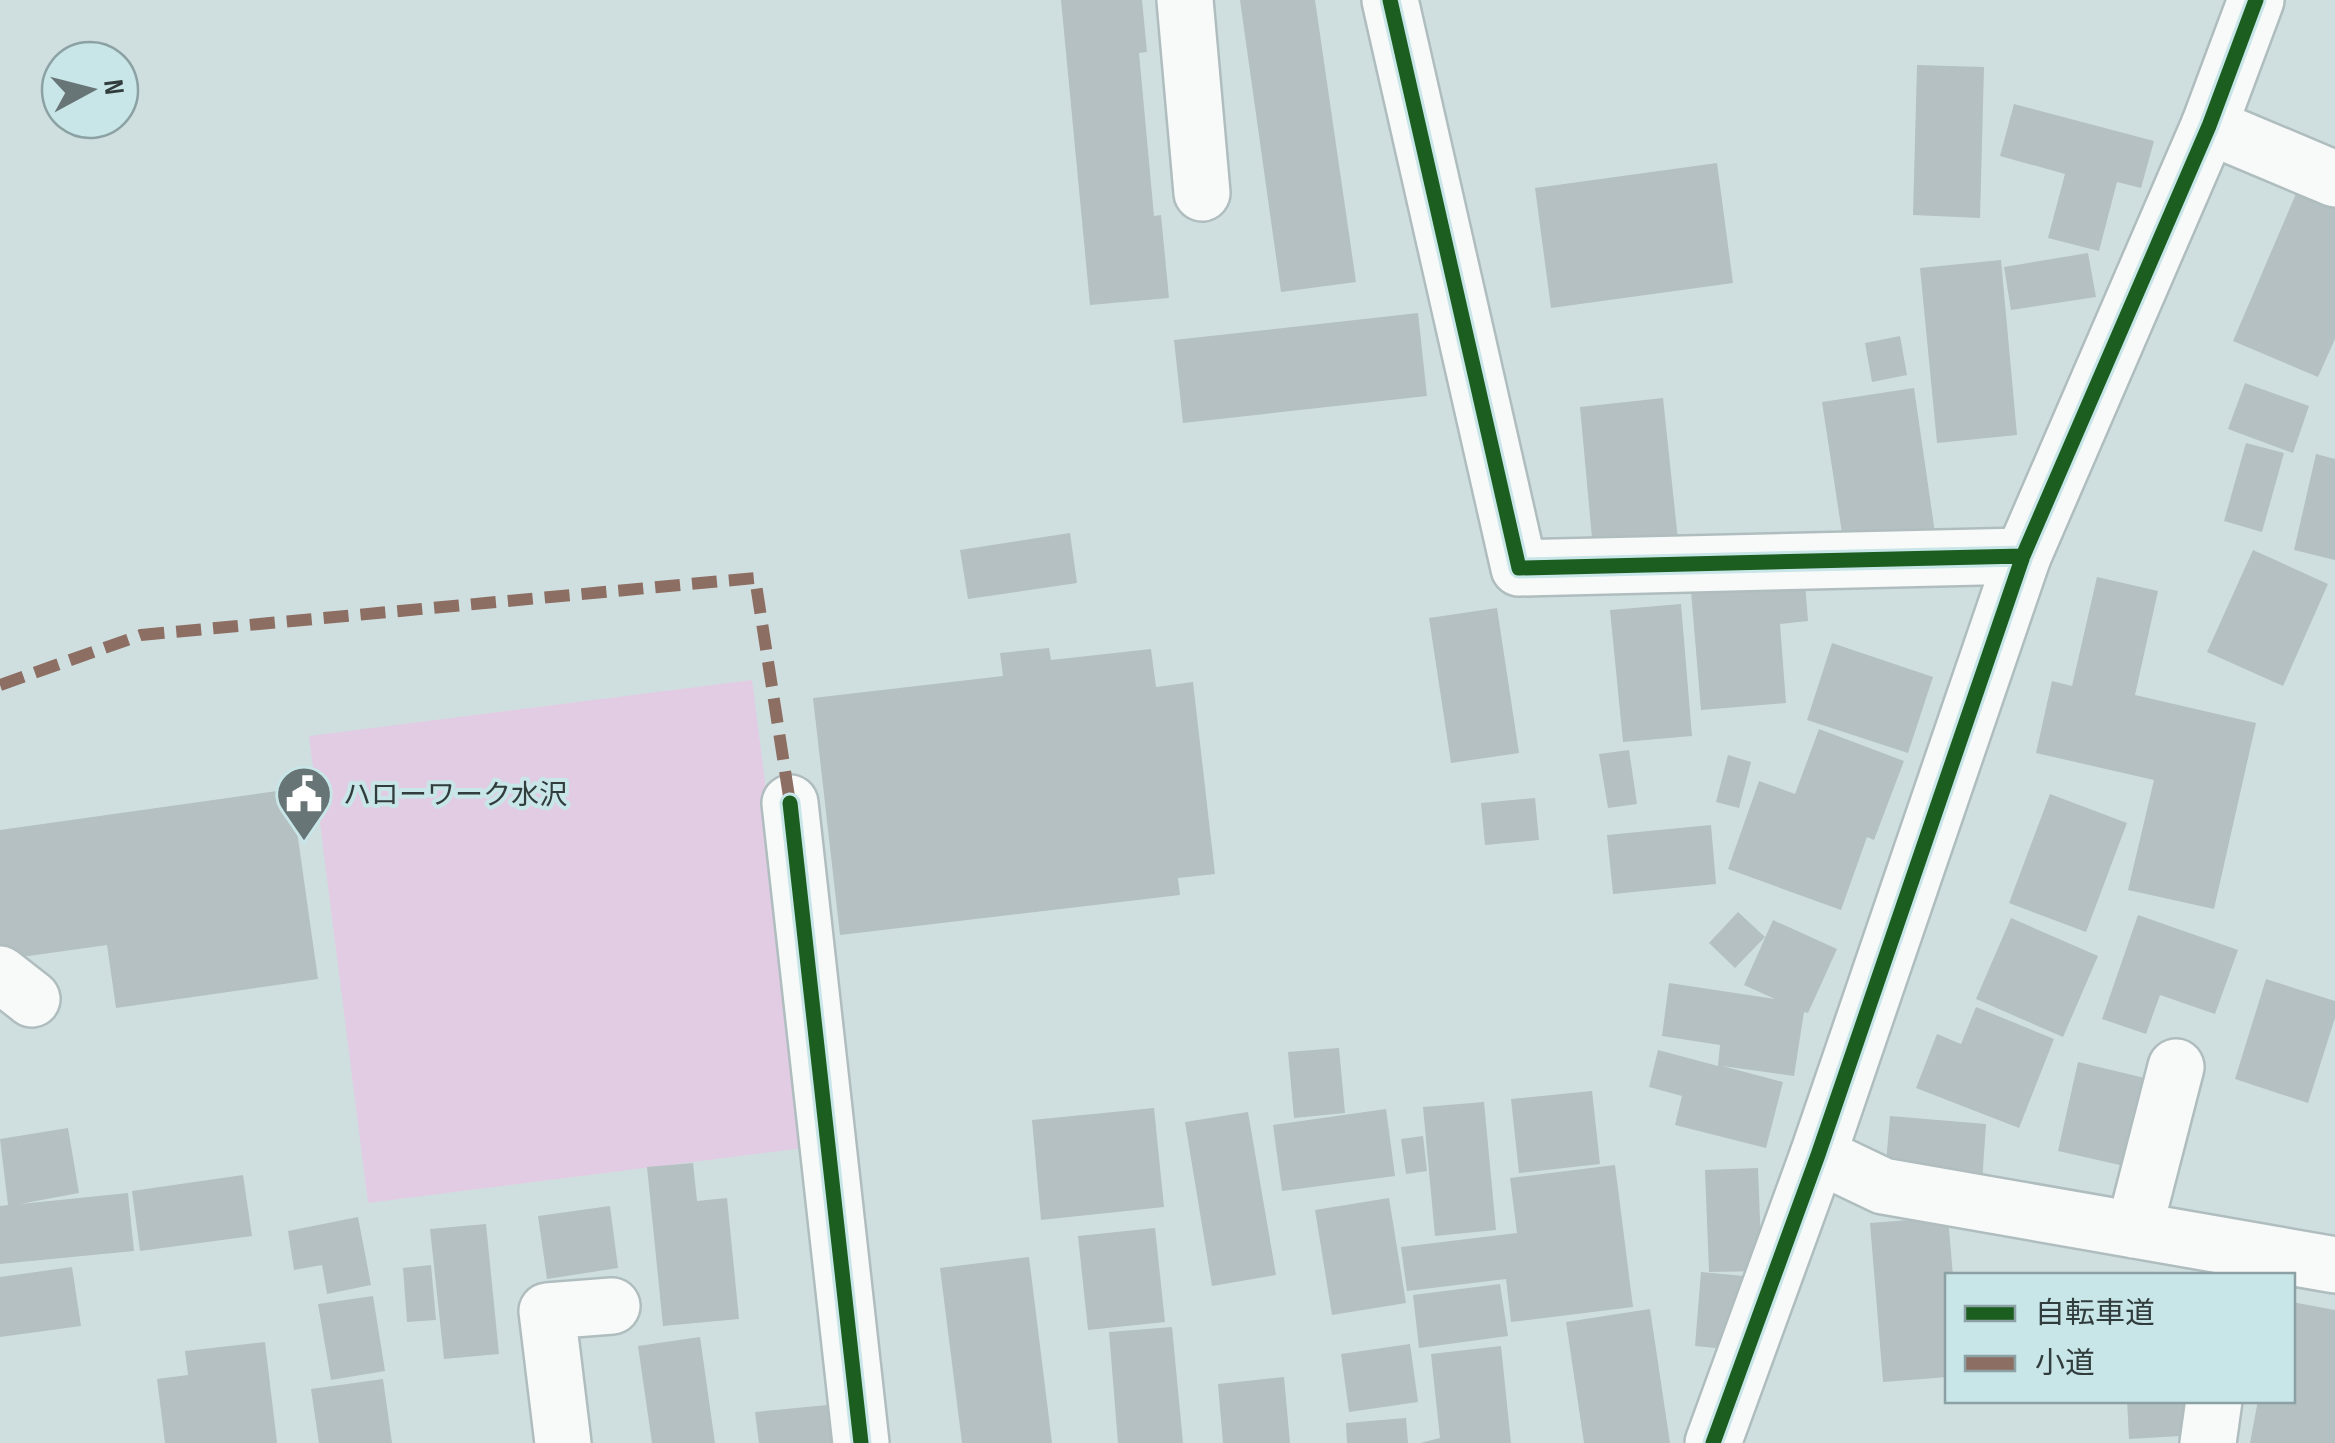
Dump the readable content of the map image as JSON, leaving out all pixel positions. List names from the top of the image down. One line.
{"places":{"public building":["ハローワーク水沢"]},"legend":["自転車道","小道"],"north":"right"}
